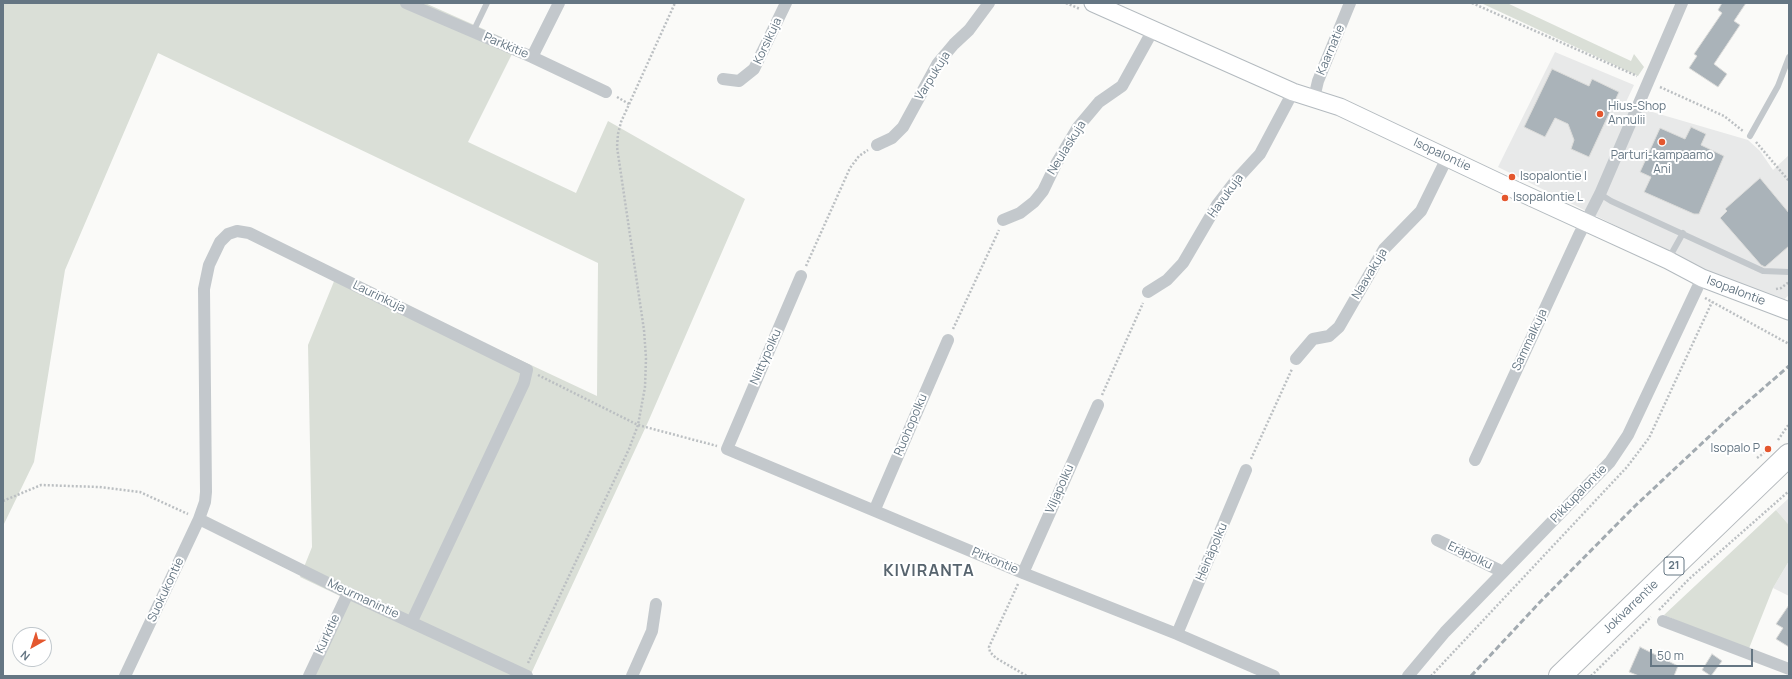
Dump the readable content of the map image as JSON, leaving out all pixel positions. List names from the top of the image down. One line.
{"streets":{"highway":["21","Jokivarrentie"],"street":["Korsikuja","Parkkitie","Kaarnatie","Varpukuja","Neulaskuja","Isopalontie","Havukuja","Naavakuja","Laurinkuja","Sammalkuja","Niittypolku","Ruohopolku","Viljapolku","Pikkupalontie","Heinäpolku","Eräpolku","Pirkontie","Suokukontie","Meurmanintie","Kurkitie"]},"crossings":[["Kaarnatie","Isopalontie"],["Neulaskuja","Isopalontie"],["Isopalontie","Havukuja"],["Isopalontie","Naavakuja"],["Isopalontie","Sammalkuja"],["Isopalontie","Pikkupalontie"],["Laurinkuja","Suokukontie"],["Niittypolku","Pirkontie"],["Ruohopolku","Pirkontie"],["Viljapolku","Pirkontie"],["Pikkupalontie","Eräpolku"],["Heinäpolku","Pirkontie"],["Suokukontie","Meurmanintie"],["Meurmanintie","Kurkitie"]],"districts":["KIVIRANTA"],"places":["Hius-Shop Annulii","Parturi-kampaamo Ani","Isopalontie I","Isopalontie L","Isopalo P"],"scale_bar":"50 m","north":"bottom left"}
